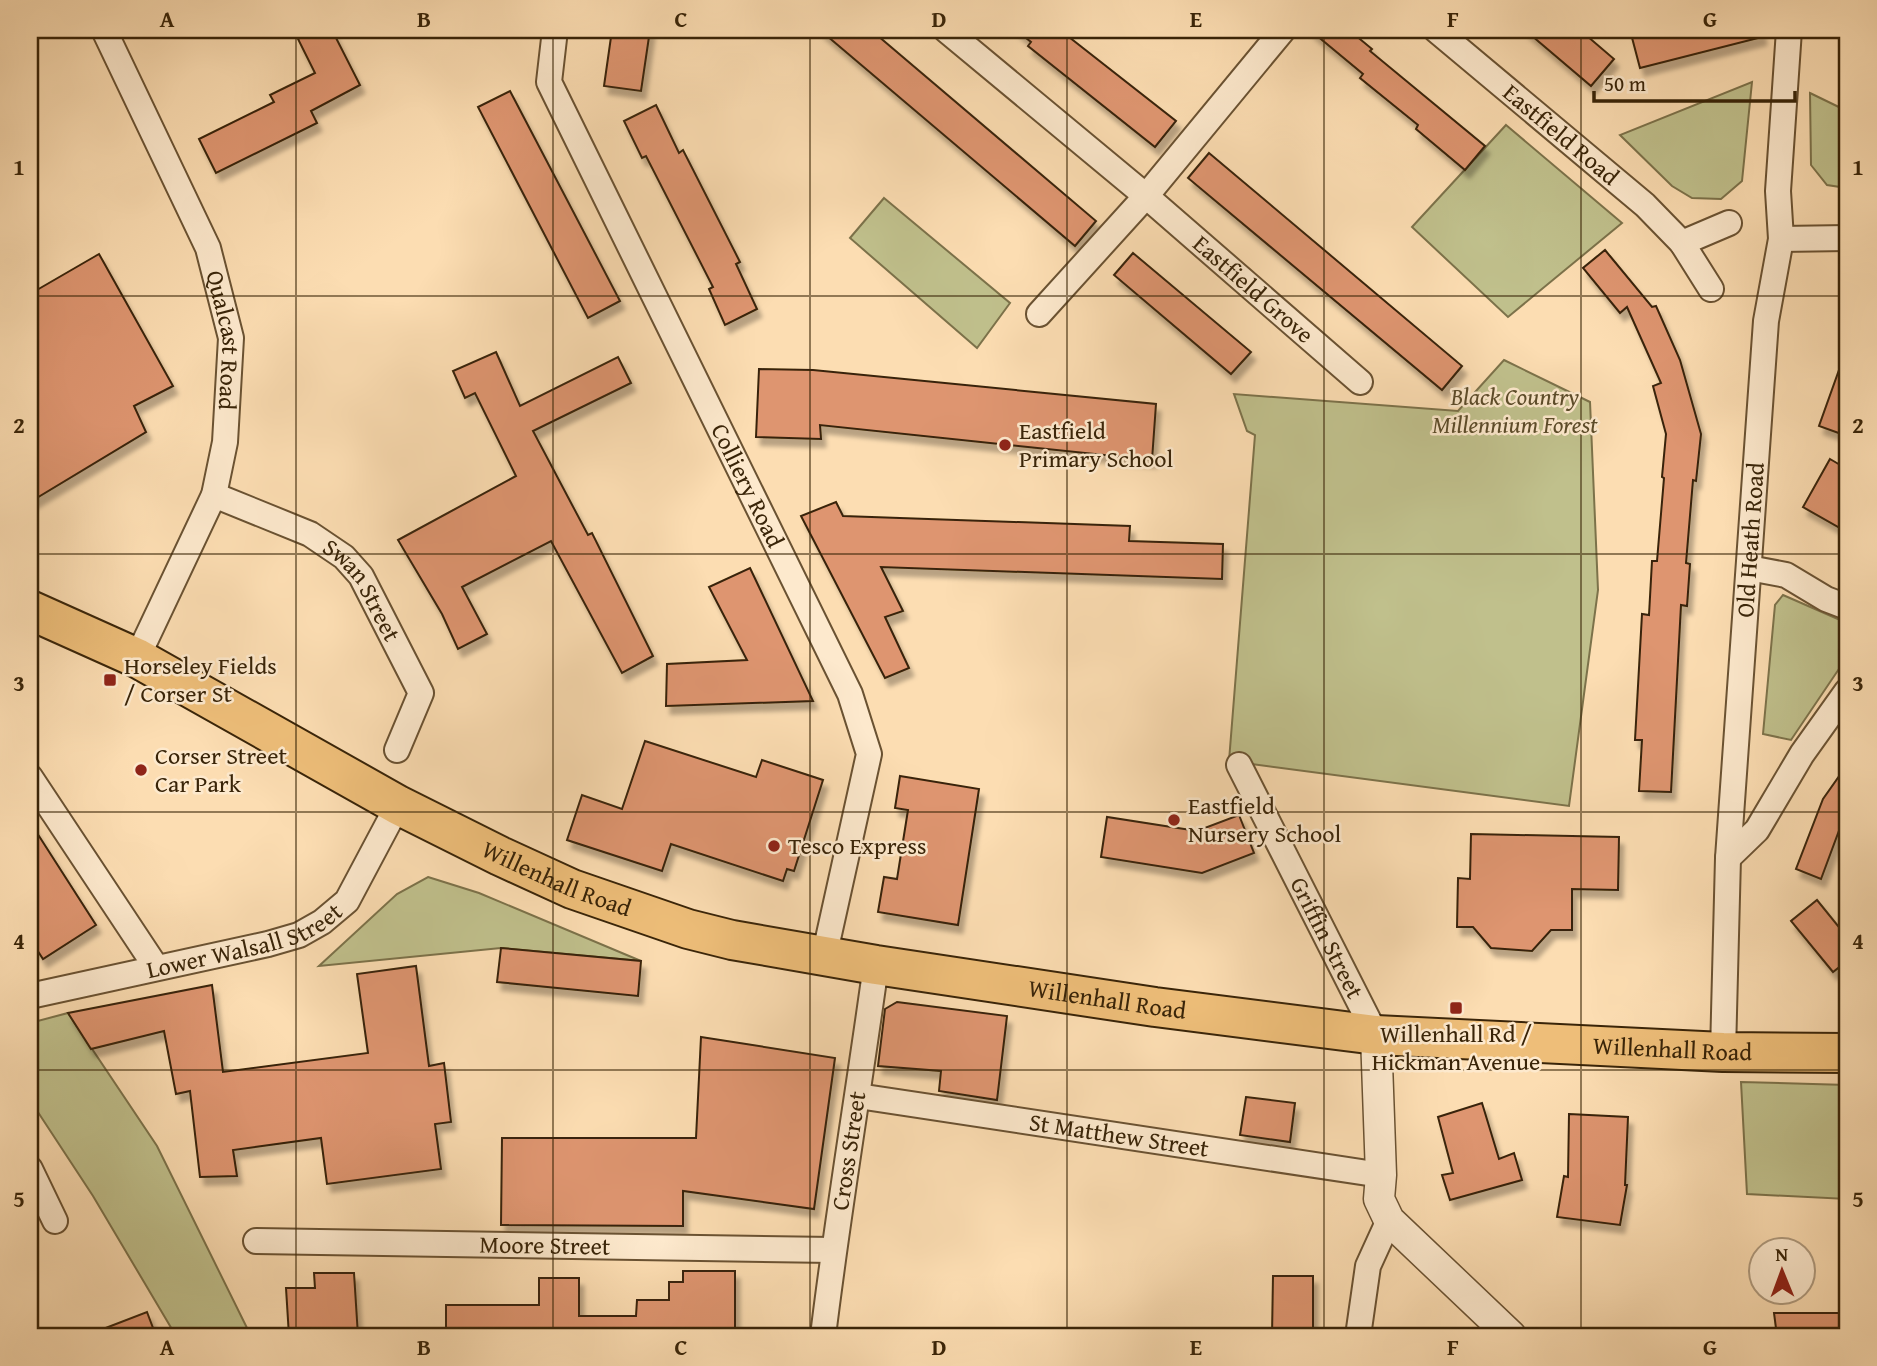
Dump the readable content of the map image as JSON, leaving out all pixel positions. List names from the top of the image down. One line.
{"streets":{"highway":["Willenhall Road"],"street":["Eastfield Road","Eastfield Grove","Qualcast Road","Colliery Road","Old Heath Road","Swan Street","Lower Walsall Street","Griffin Street","St Matthew Street","Cross Street","Moore Street"]},"crossings":[["Qualcast Road","Swan Street"],["Qualcast Road","Willenhall Road"],["Colliery Road","Willenhall Road"],["Old Heath Road","Willenhall Road"],["Willenhall Road","Lower Walsall Street"],["Willenhall Road","Griffin Street"],["Willenhall Road","Cross Street"],["St Matthew Street","Cross Street"],["Cross Street","Moore Street"]],"parks":["Black Country Millennium Forest"],"places":{"other":["Eastfield Primary School","Corser Street Car Park","Eastfield Nursery School","Tesco Express"],"transit":["Horseley Fields / Corser St","Willenhall Rd / Hickman Avenue"]},"scale_bar":"50 m","north":"top","grid":{"columns":["A","B","C","D","E","F","G"],"rows":["1","2","3","4","5"]}}
